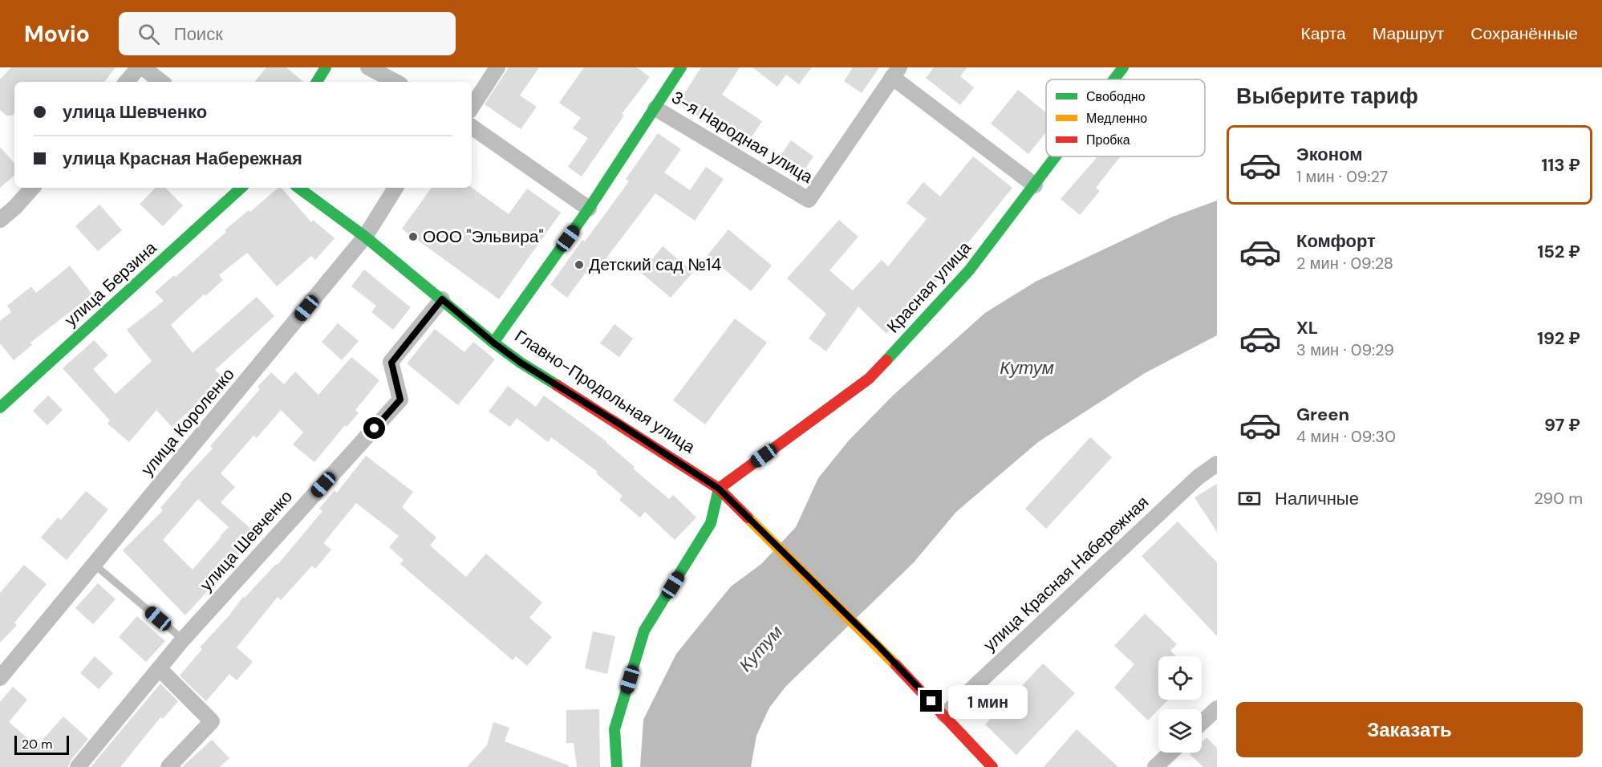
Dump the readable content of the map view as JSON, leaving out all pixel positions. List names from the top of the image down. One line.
{"streets":{"street":["3-я Народная улица","улица Берзина","Красная улица","Главно-Продольная улица","улица Короленко","улица Шевченко","улица Красная Набережная"]},"crossings":[["Красная улица","Главно-Продольная улица"],["Главно-Продольная улица","улица Короленко"],["Главно-Продольная улица","улица Шевченко"],["Главно-Продольная улица","улица Красная Набережная"]],"water":["Кутум"],"places":["ООО \"Эльвира\"","Детский сад №14"],"legend":["Свободно","Медленно","Пробка"],"scale_bar":"20 m","page":{"header":"Movio","search":"Поиск","nav":["Карта","Маршрут","Сохранённые"],"heading":"Выберите тариф","banner":["улица Шевченко","улица Красная Набережная"],"list":[{"name":"Эконом","note":"1 мин · 09:27","value":"113 ₽"},{"name":"Комфорт","note":"2 мин · 09:28","value":"152 ₽"},{"name":"XL","note":"3 мин · 09:29","value":"192 ₽"},{"name":"Green","note":"4 мин · 09:30","value":"97 ₽"}],"pay":["Наличные","290 m"],"bubble":"1 мин","buttons":"Заказать","scale":"20 m"}}
